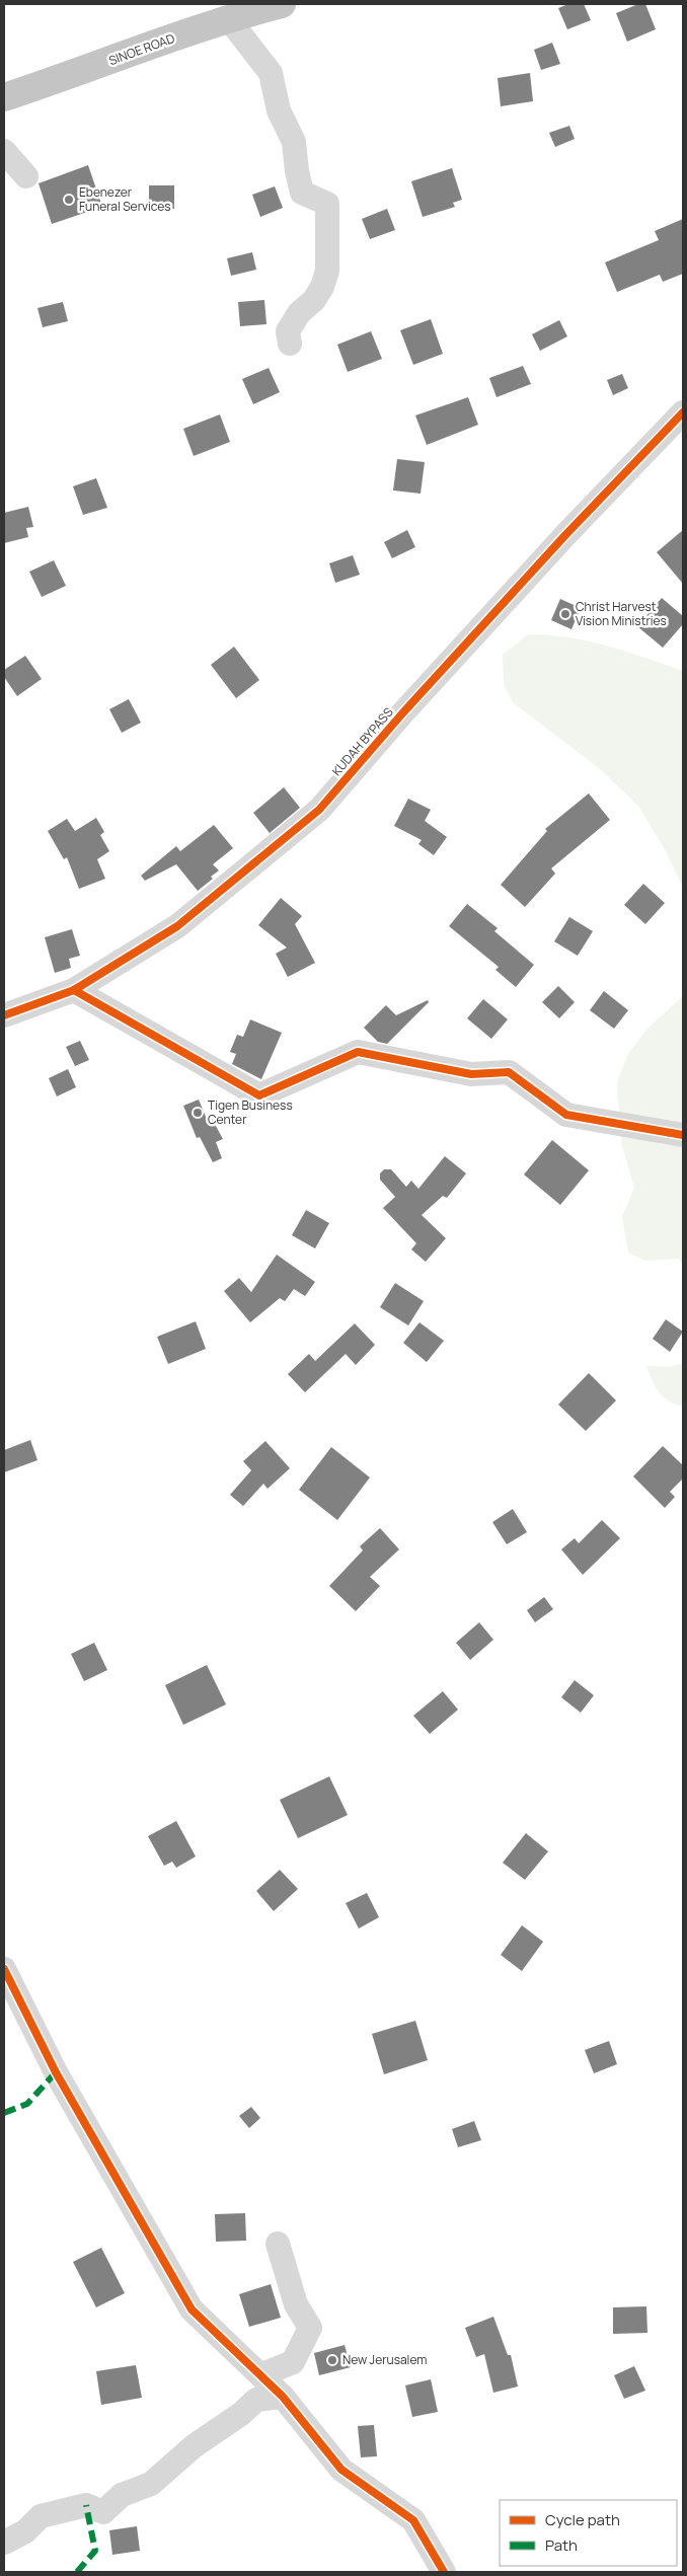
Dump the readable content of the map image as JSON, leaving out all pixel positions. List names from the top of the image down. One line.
{"streets":{"highway":["SINOE ROAD"],"street":["KUDAH BYPASS"]},"places":["Ebenezer Funeral Services","Christ Harvest Vision Ministries","Tigen Business Center","New Jerusalem"],"legend":["Cycle path","Path"]}
